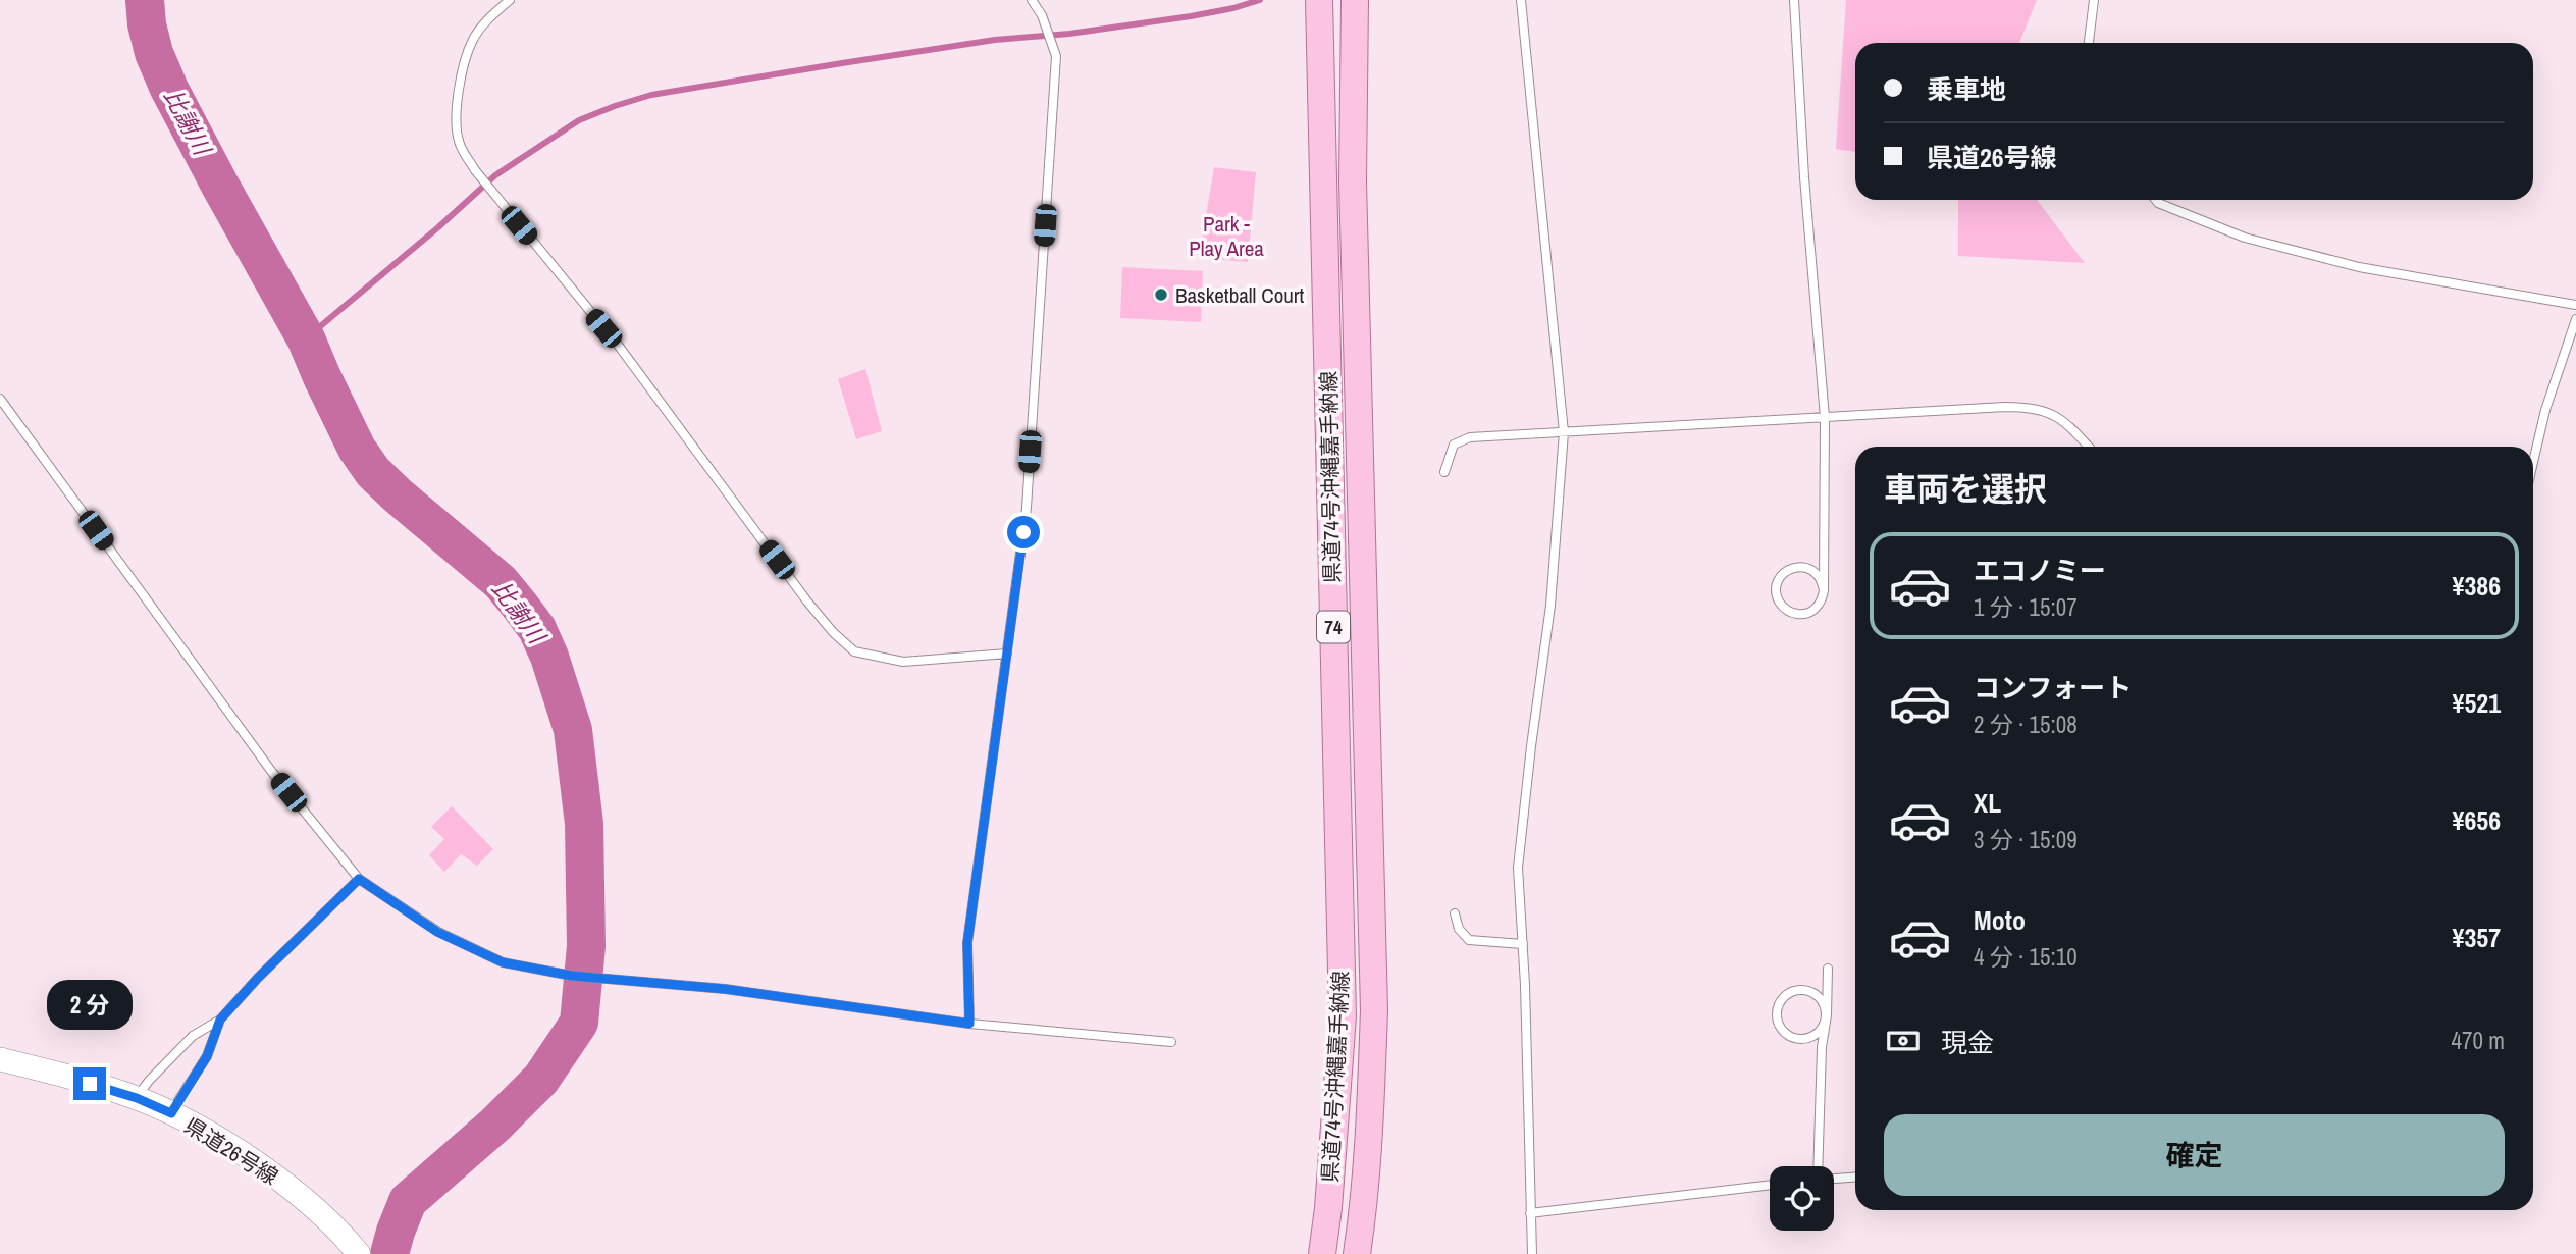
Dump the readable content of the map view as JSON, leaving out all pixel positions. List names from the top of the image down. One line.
{"streets":{"main road":["県道74号沖縄嘉手納線","74","県道26号線"]},"water":["比謝川"],"parks":["Park - Play Area"],"places":["Basketball Court"],"page":{"banner":["乗車地","県道26号線"],"heading":"車両を選択","list":[{"name":"エコノミー","note":"1 分 · 15:07","value":"¥386"},{"name":"コンフォート","note":"2 分 · 15:08","value":"¥521"},{"name":"XL","note":"3 分 · 15:09","value":"¥656"},{"name":"Moto","note":"4 分 · 15:10","value":"¥357"}],"bubble":"2 分","pay":["現金","470 m"],"buttons":"確定"}}
